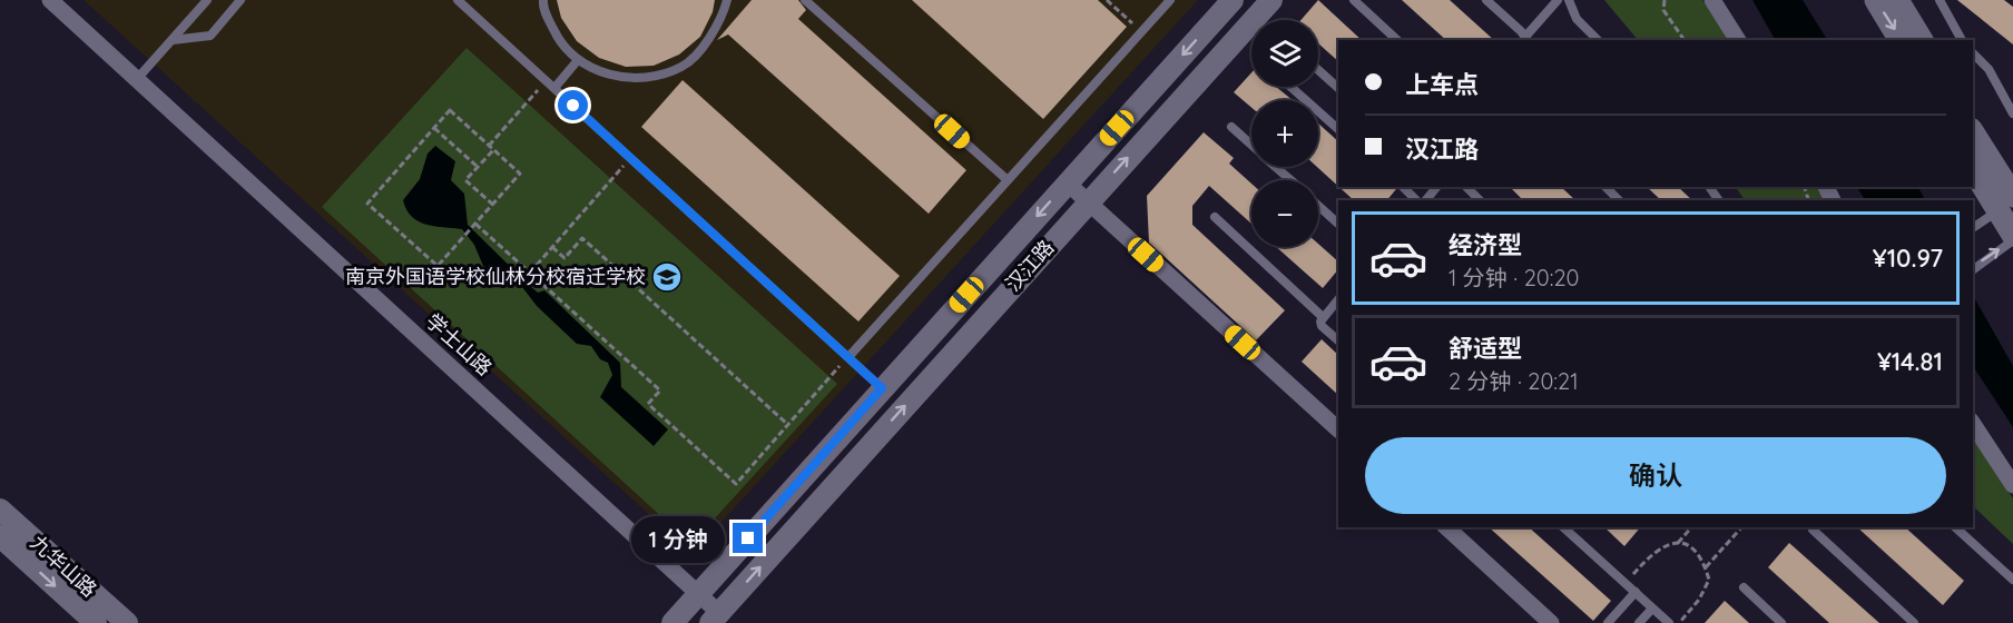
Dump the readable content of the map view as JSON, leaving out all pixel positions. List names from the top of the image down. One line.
{"streets":{"street":["汉江路","学士山路","九华山路"]},"crossings":[["汉江路","学士山路"]],"places":{"school or university":["南京外国语学校仙林分校宿迁学校"]},"page":{"map_buttons":["+","−"],"banner":["上车点","汉江路"],"list":[{"name":"经济型","note":"1 分钟 · 20:20","value":"¥10.97"},{"name":"舒适型","note":"2 分钟 · 20:21","value":"¥14.81"}],"buttons":"确认","bubble":"1 分钟"}}
